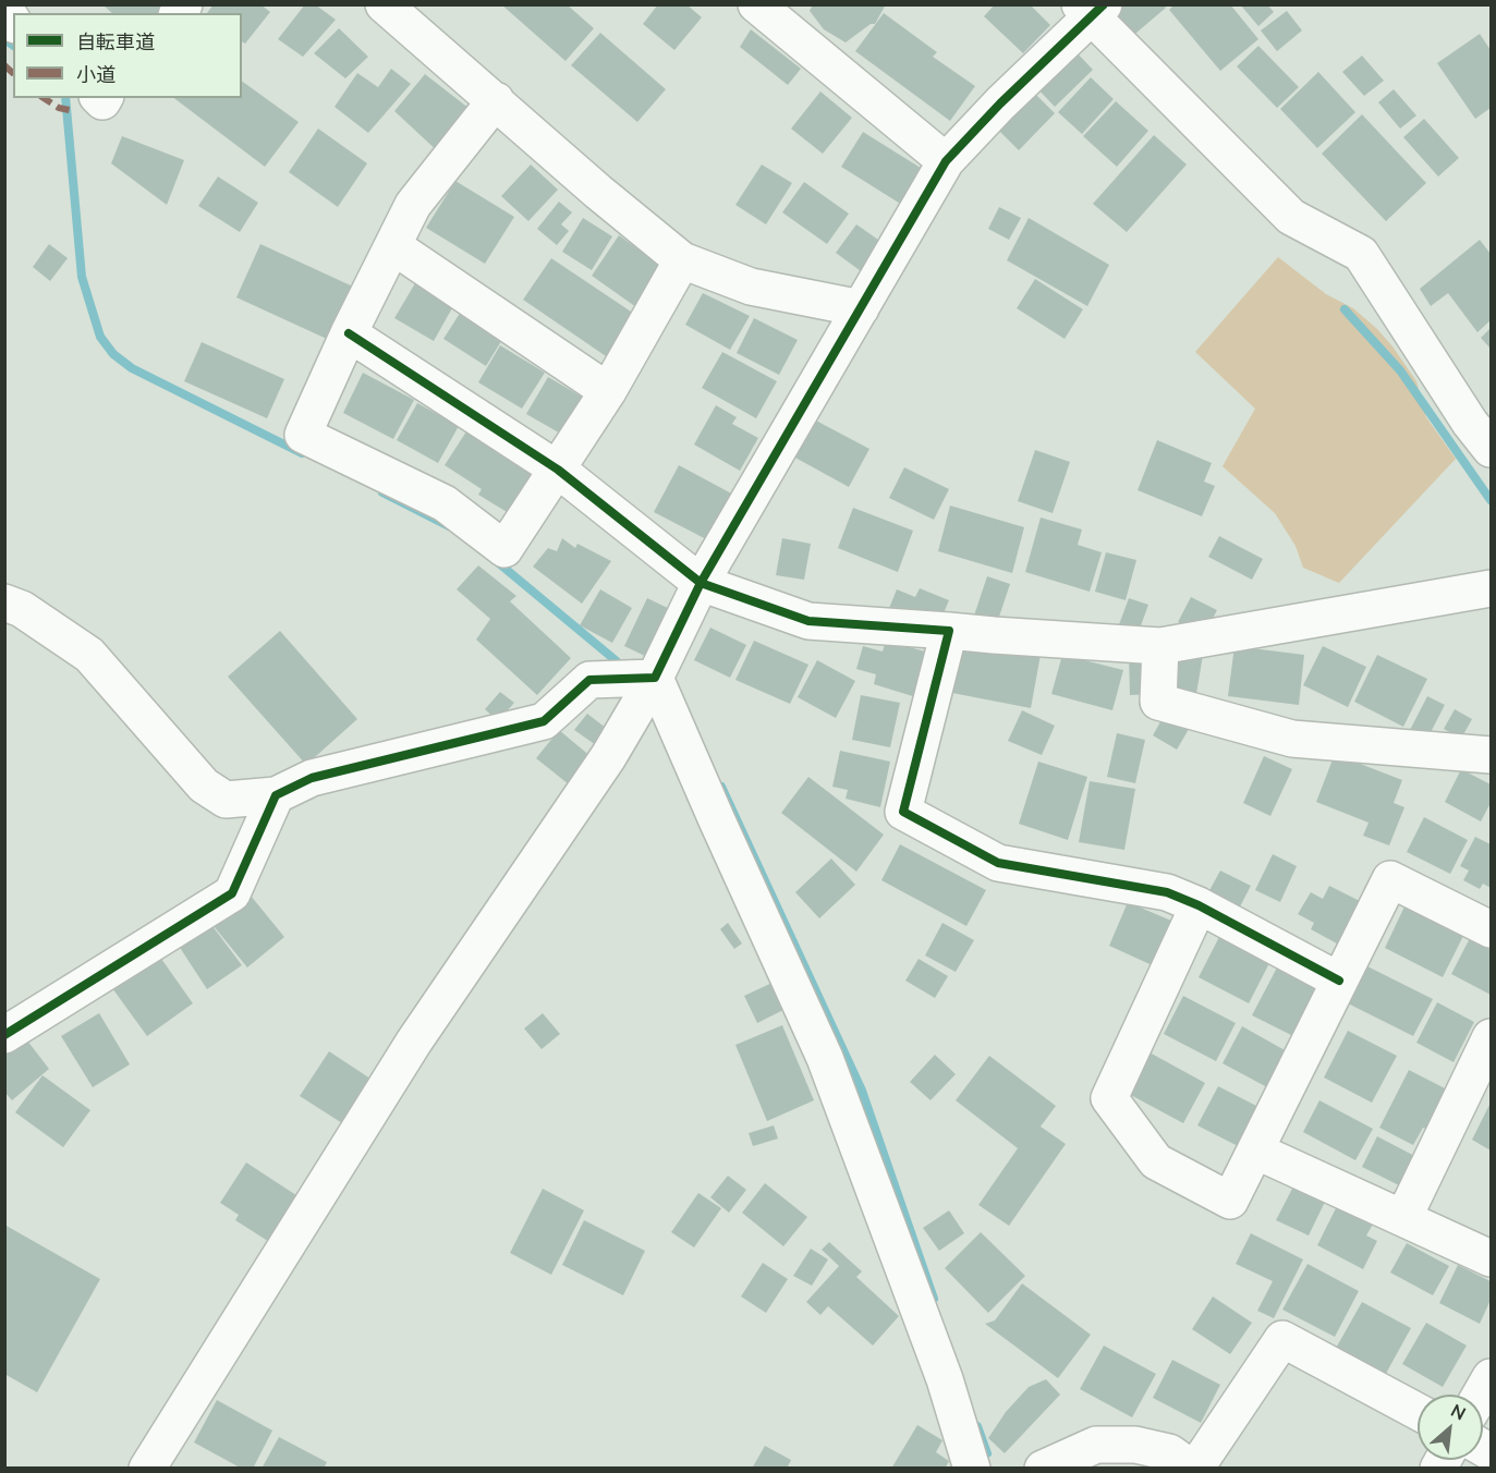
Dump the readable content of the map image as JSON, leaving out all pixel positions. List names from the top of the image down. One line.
{"legend":["自転車道","小道"],"north":"top right"}
